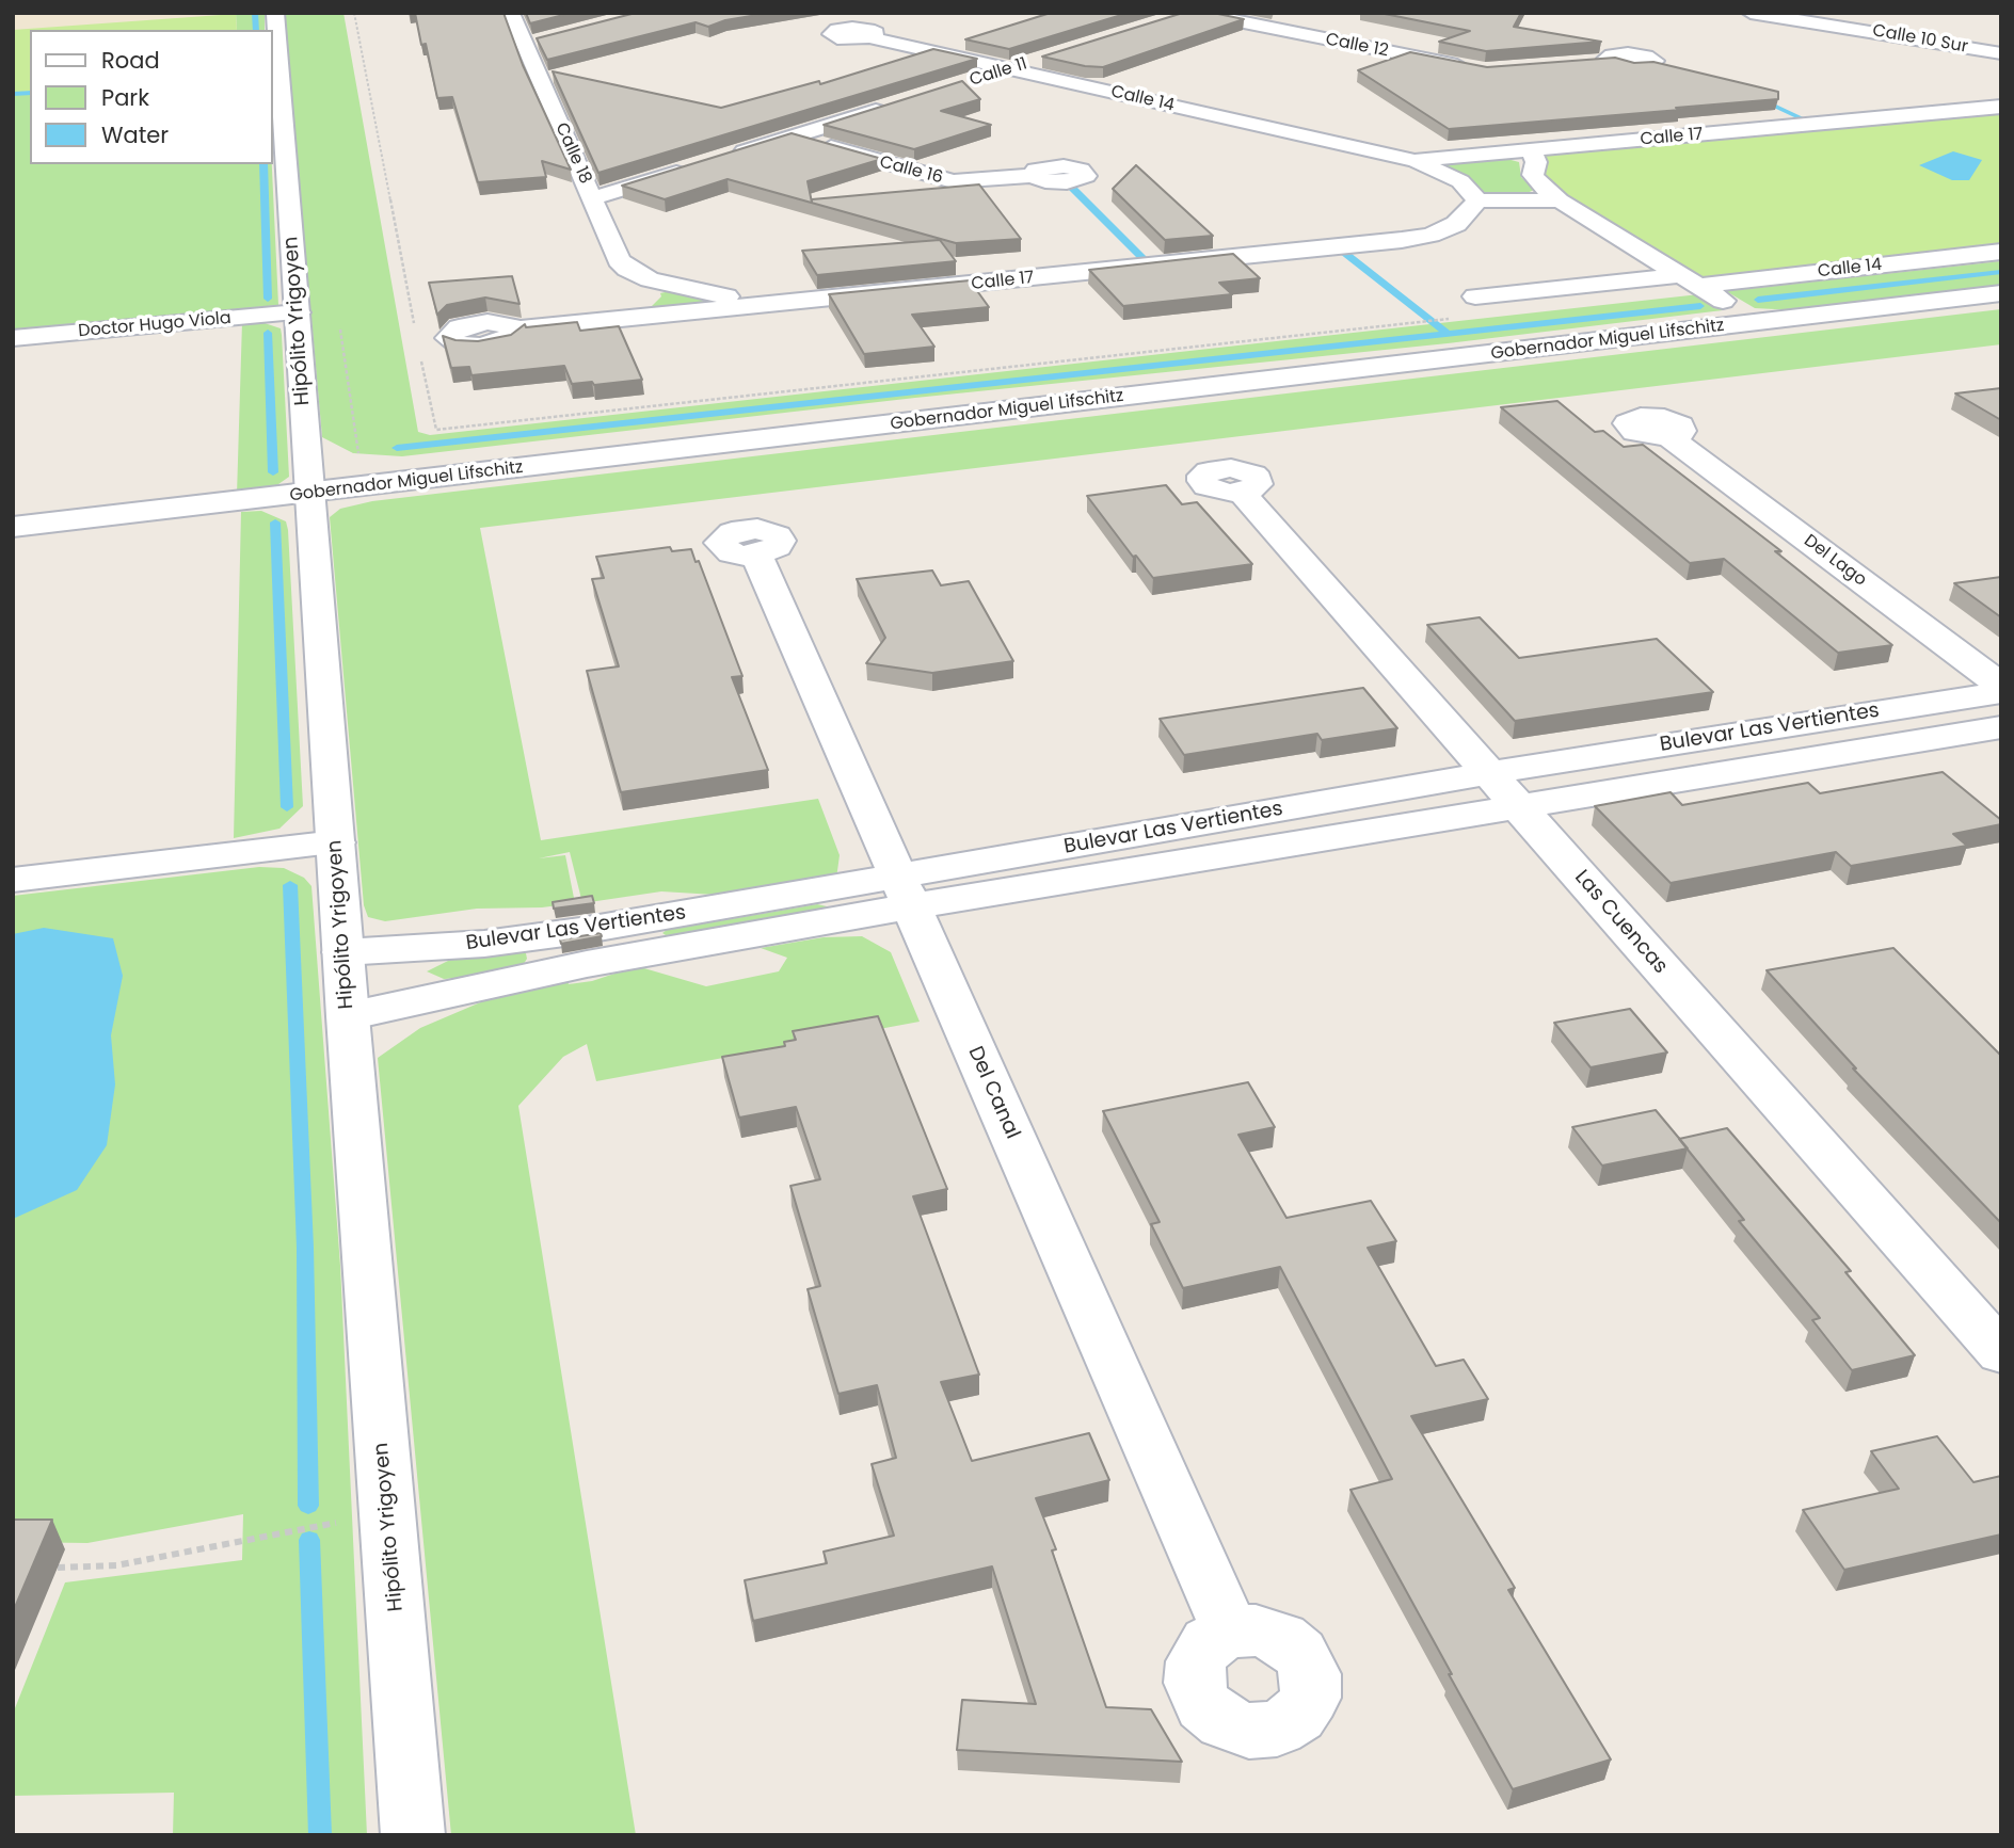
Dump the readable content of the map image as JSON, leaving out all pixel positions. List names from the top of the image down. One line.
{"streets":{"street":["Calle 10 Sur","Calle 12","Calle 11","Calle 14","Calle 17","Calle 18","Calle 16","Hipólito Yrigoyen","Doctor Hugo Viola","Gobernador Miguel Lifschitz","Del Lago","Bulevar Las Vertientes","Las Cuencas","Del Canal"]},"crossings":[["Calle 11","Calle 14"],["Calle 14","Calle 17"],["Calle 17","Calle 18"],["Hipólito Yrigoyen","Doctor Hugo Viola"],["Hipólito Yrigoyen","Gobernador Miguel Lifschitz"],["Hipólito Yrigoyen","Bulevar Las Vertientes"],["Bulevar Las Vertientes","Las Cuencas"],["Bulevar Las Vertientes","Del Canal"]],"legend":["Road","Park","Water"]}
